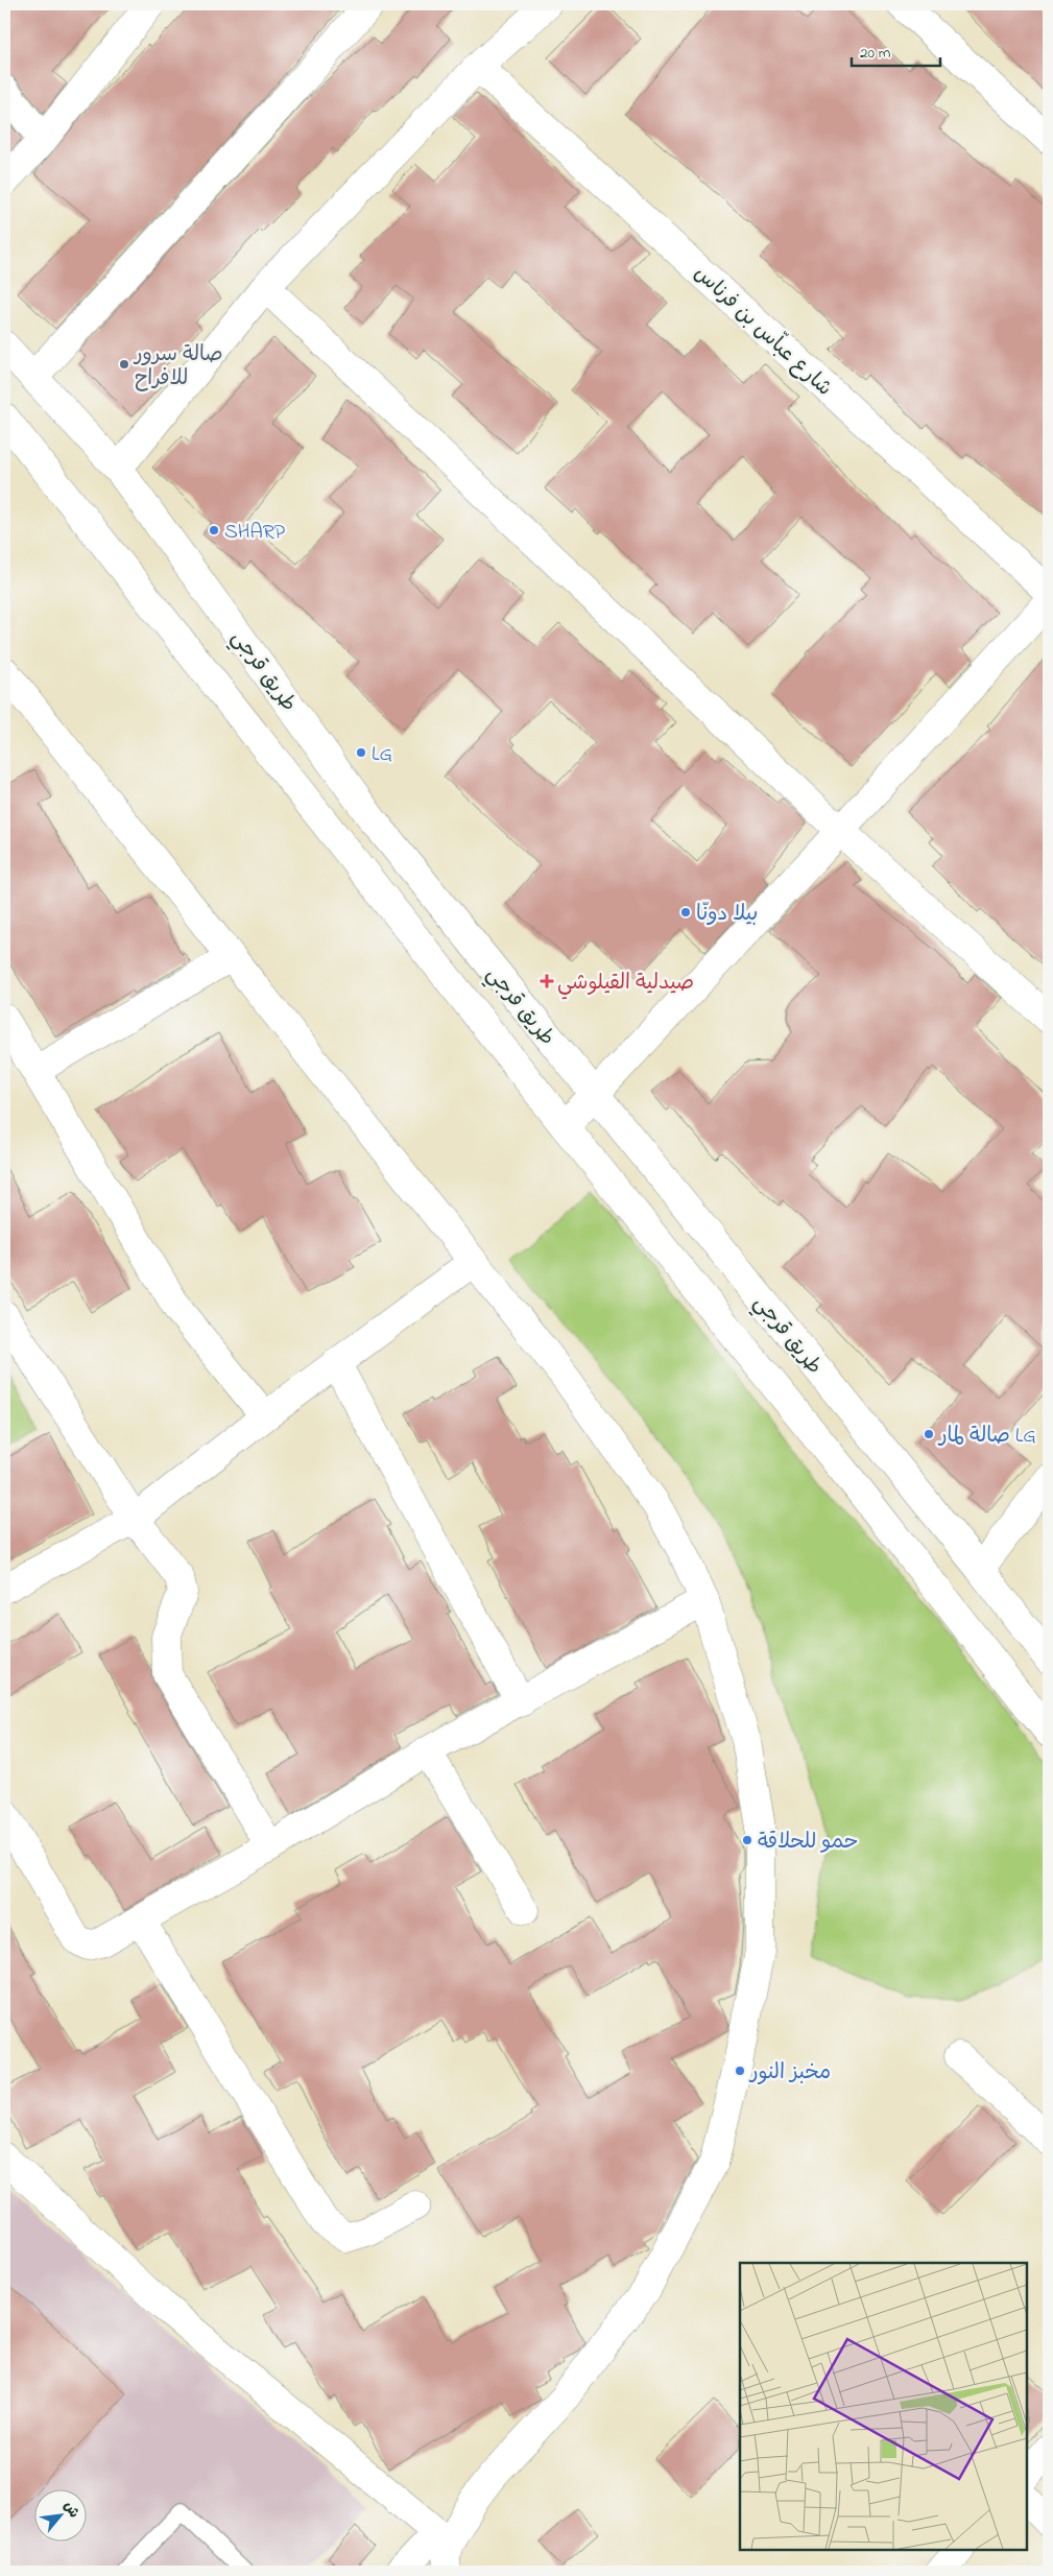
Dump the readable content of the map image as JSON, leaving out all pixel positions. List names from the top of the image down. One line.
{"streets":{"main road":["شارع عباّس بن فرناس","طريق قرجي"]},"places":{"other":["صالة سرور للافراح","SHARP","LG","بيلا دونّا","صالة لمار LG","حمو للحلاقة","مخبز النور"],"health":["صيدلية القيلوشي"]},"scale_bar":"20 m","north":"top right"}
